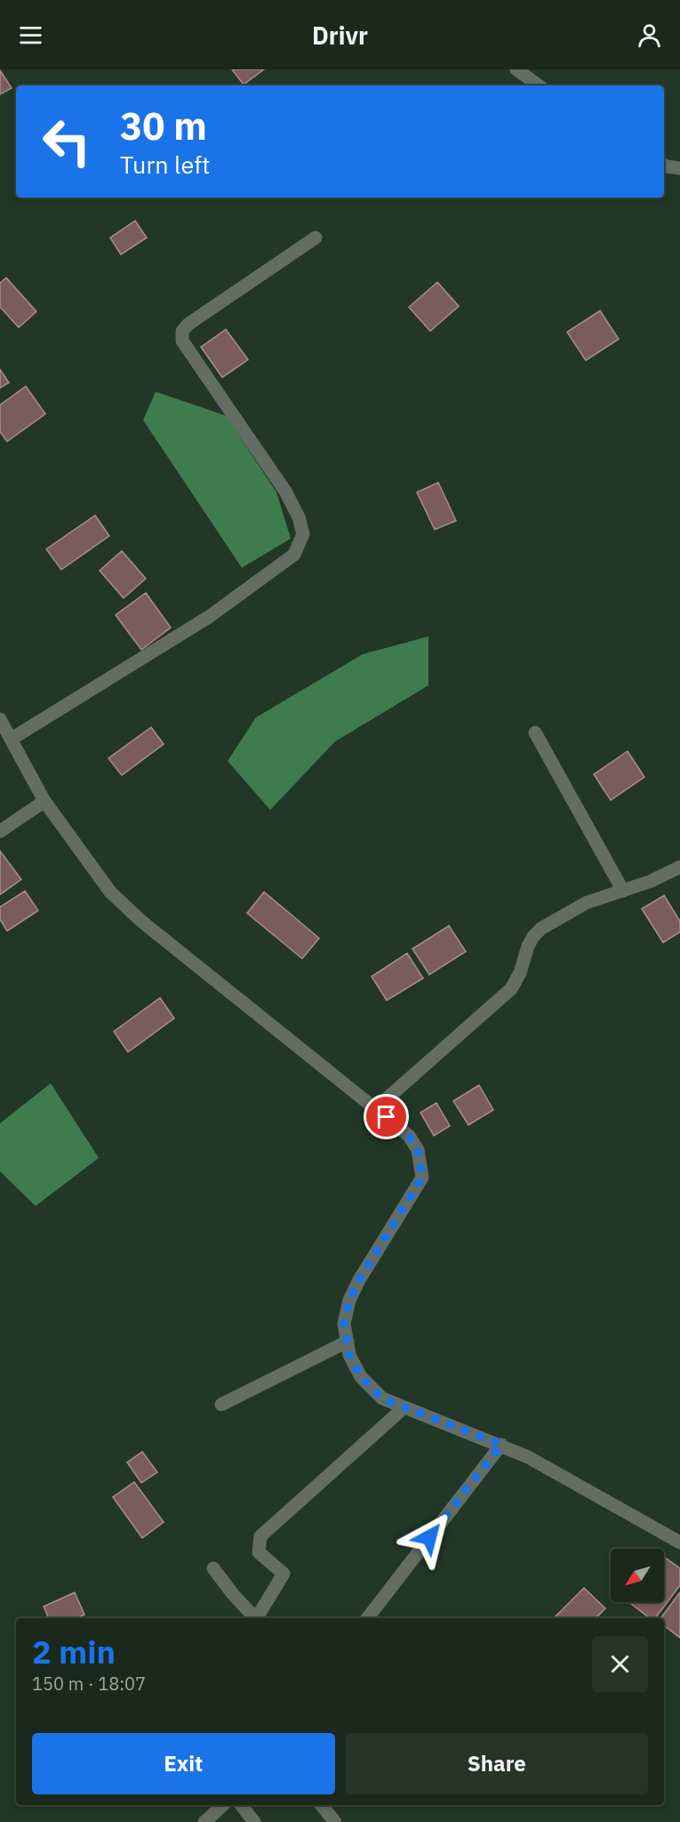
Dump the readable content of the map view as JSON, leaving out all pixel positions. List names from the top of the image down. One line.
{"north":"bottom left","page":{"header":"Drivr","turn":["30 m","Turn left"],"heading":["2 min","150 m · 18:07"],"buttons":["Exit","Share"]}}
